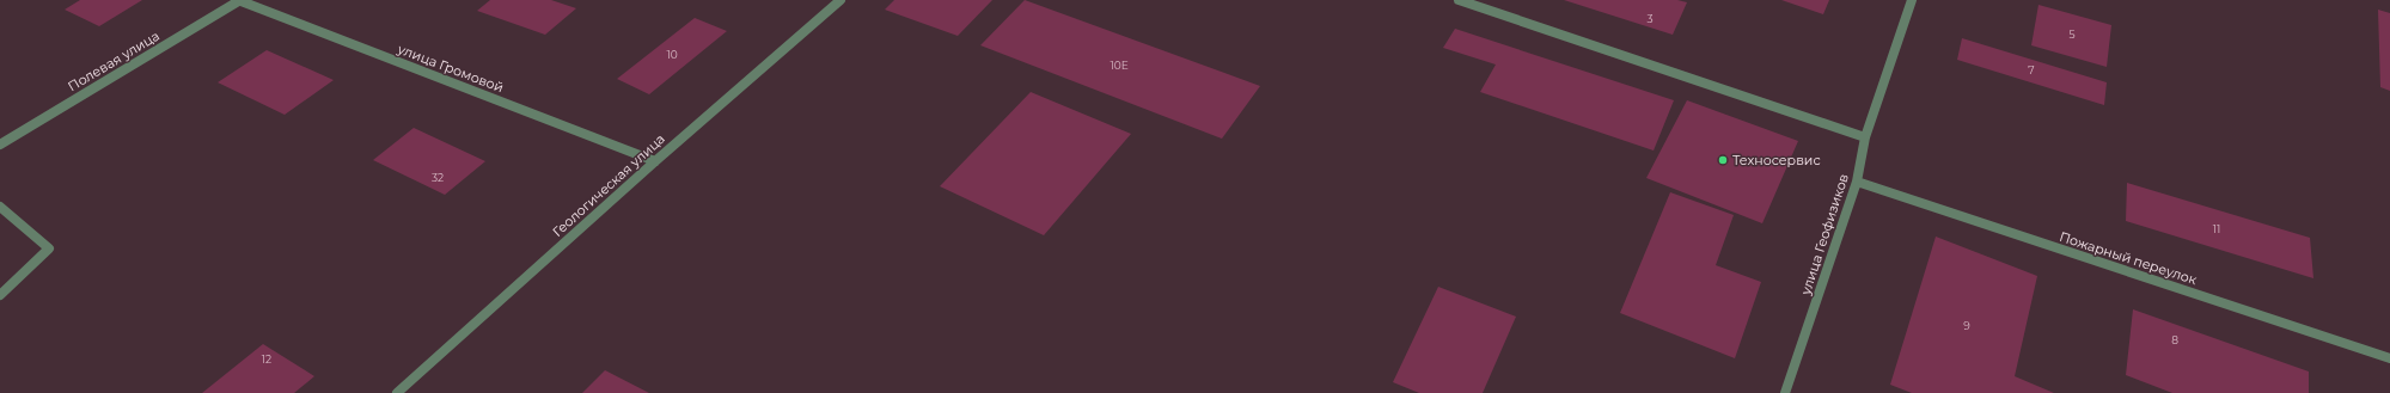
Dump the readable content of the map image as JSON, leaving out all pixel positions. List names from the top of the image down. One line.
{"streets":{"street":["Полевая улица","улица Громовой","Геологическая улица","улица Геофизиков","Пожарный переулок"]},"crossings":[["Полевая улица","улица Громовой"],["улица Громовой","Геологическая улица"],["улица Геофизиков","Пожарный переулок"]],"places":["Техносервис"],"house_numbers":["3","5","10","10Е","7","32","11","9","8","12"]}
